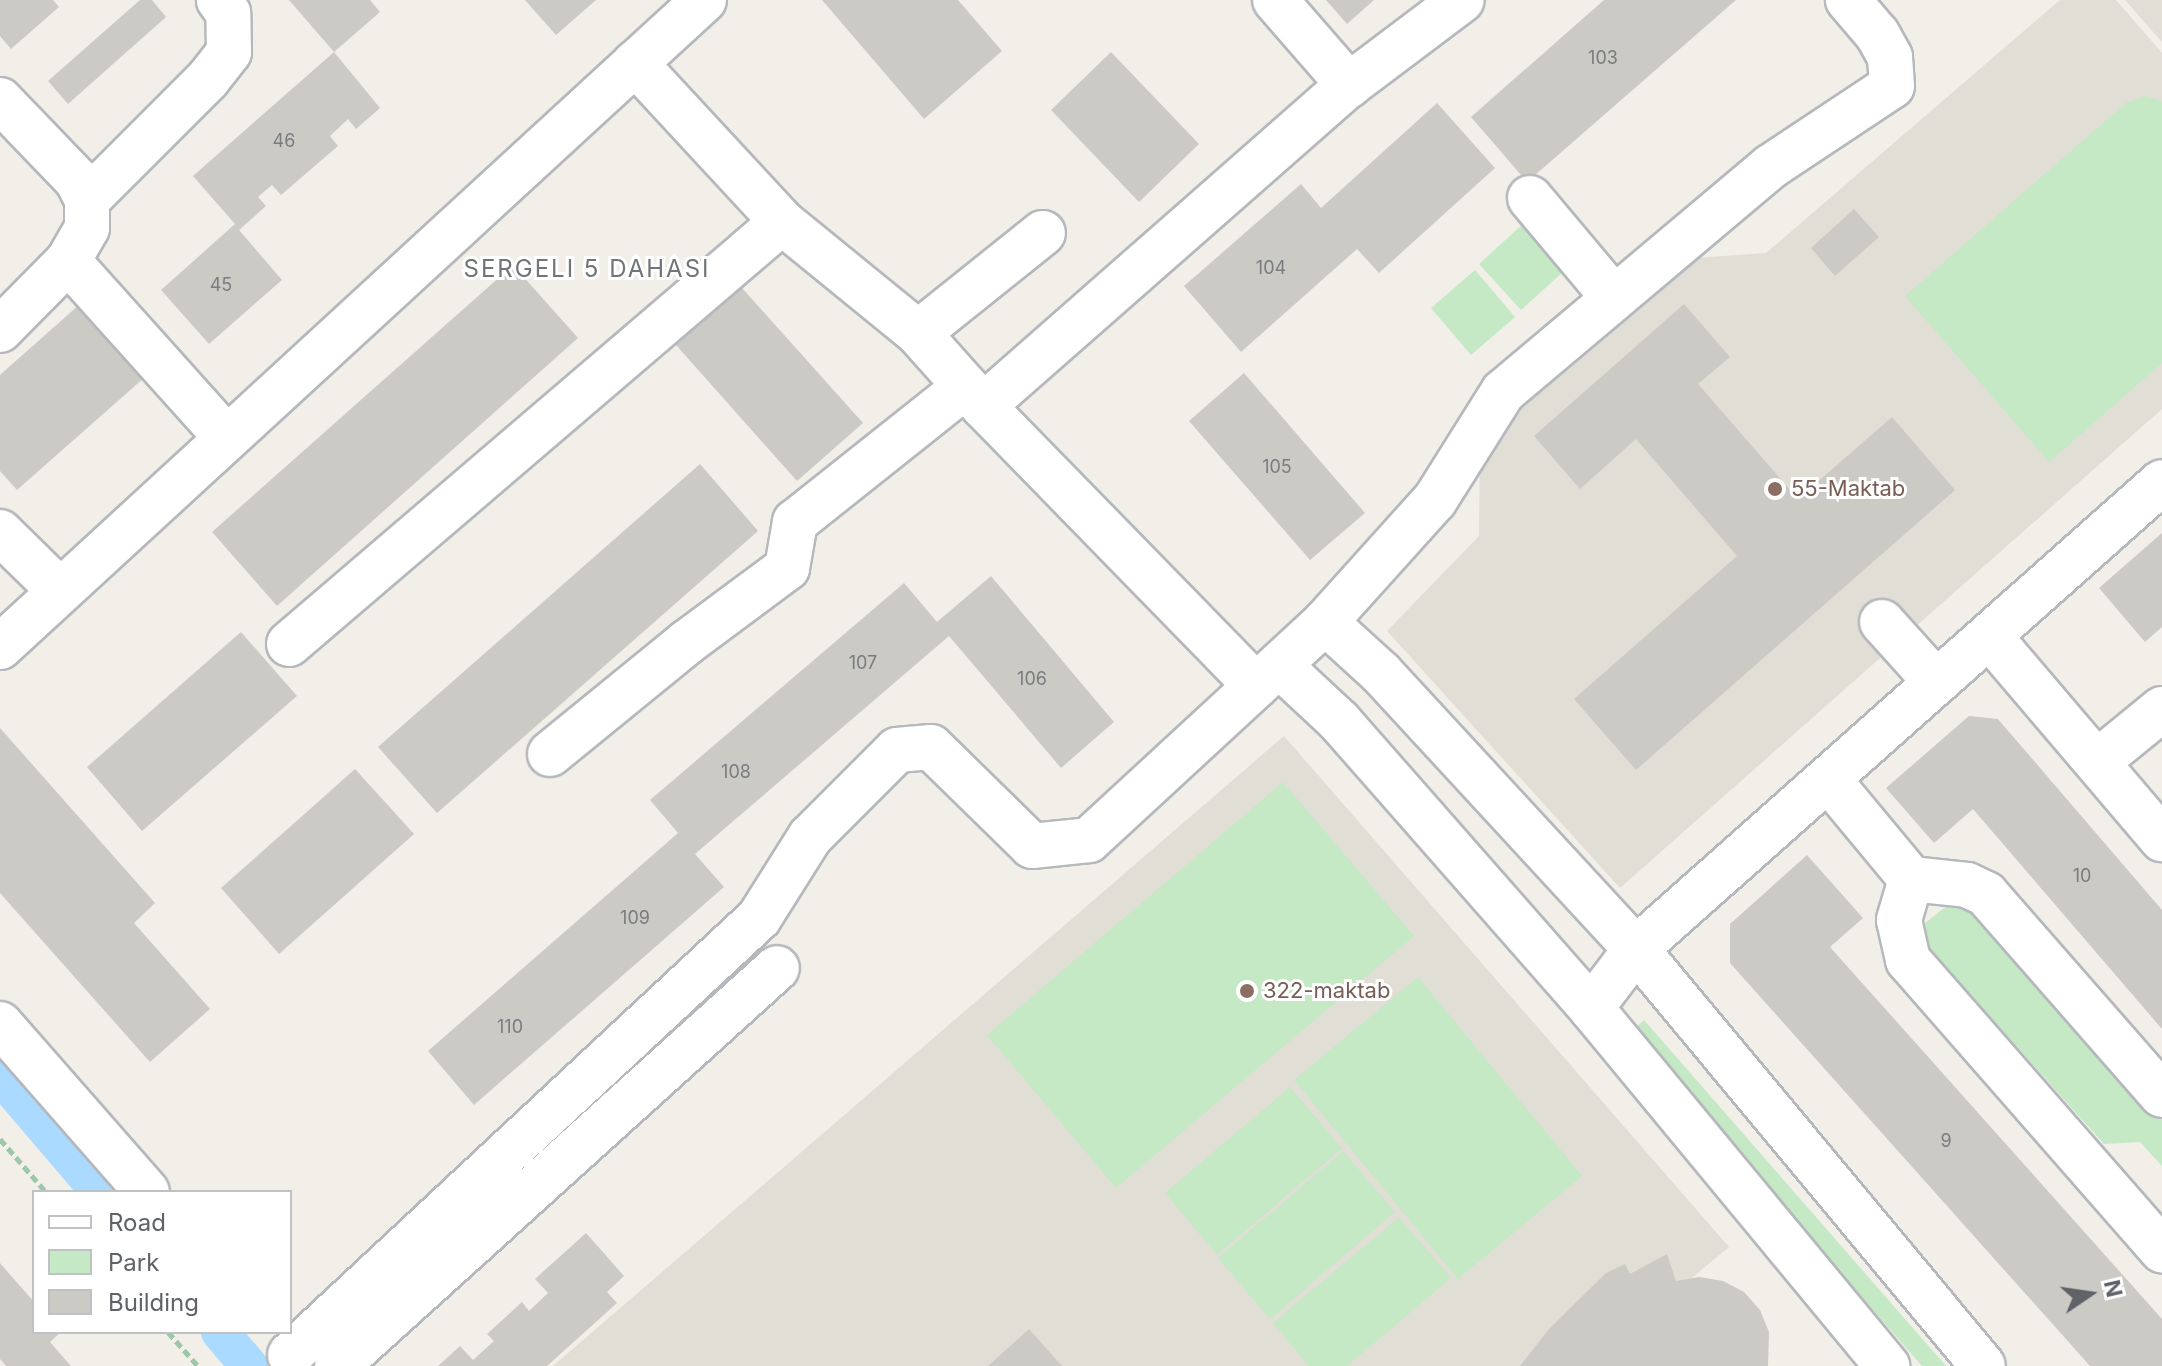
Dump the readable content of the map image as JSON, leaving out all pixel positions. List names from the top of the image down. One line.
{"districts":["SERGELI 5 DAHASI"],"places":["55-Maktab","322-maktab"],"house_numbers":["103","46","104","45","105","107","106","108","10","109","110","9"],"legend":["Road","Park","Building"],"north":"right"}
